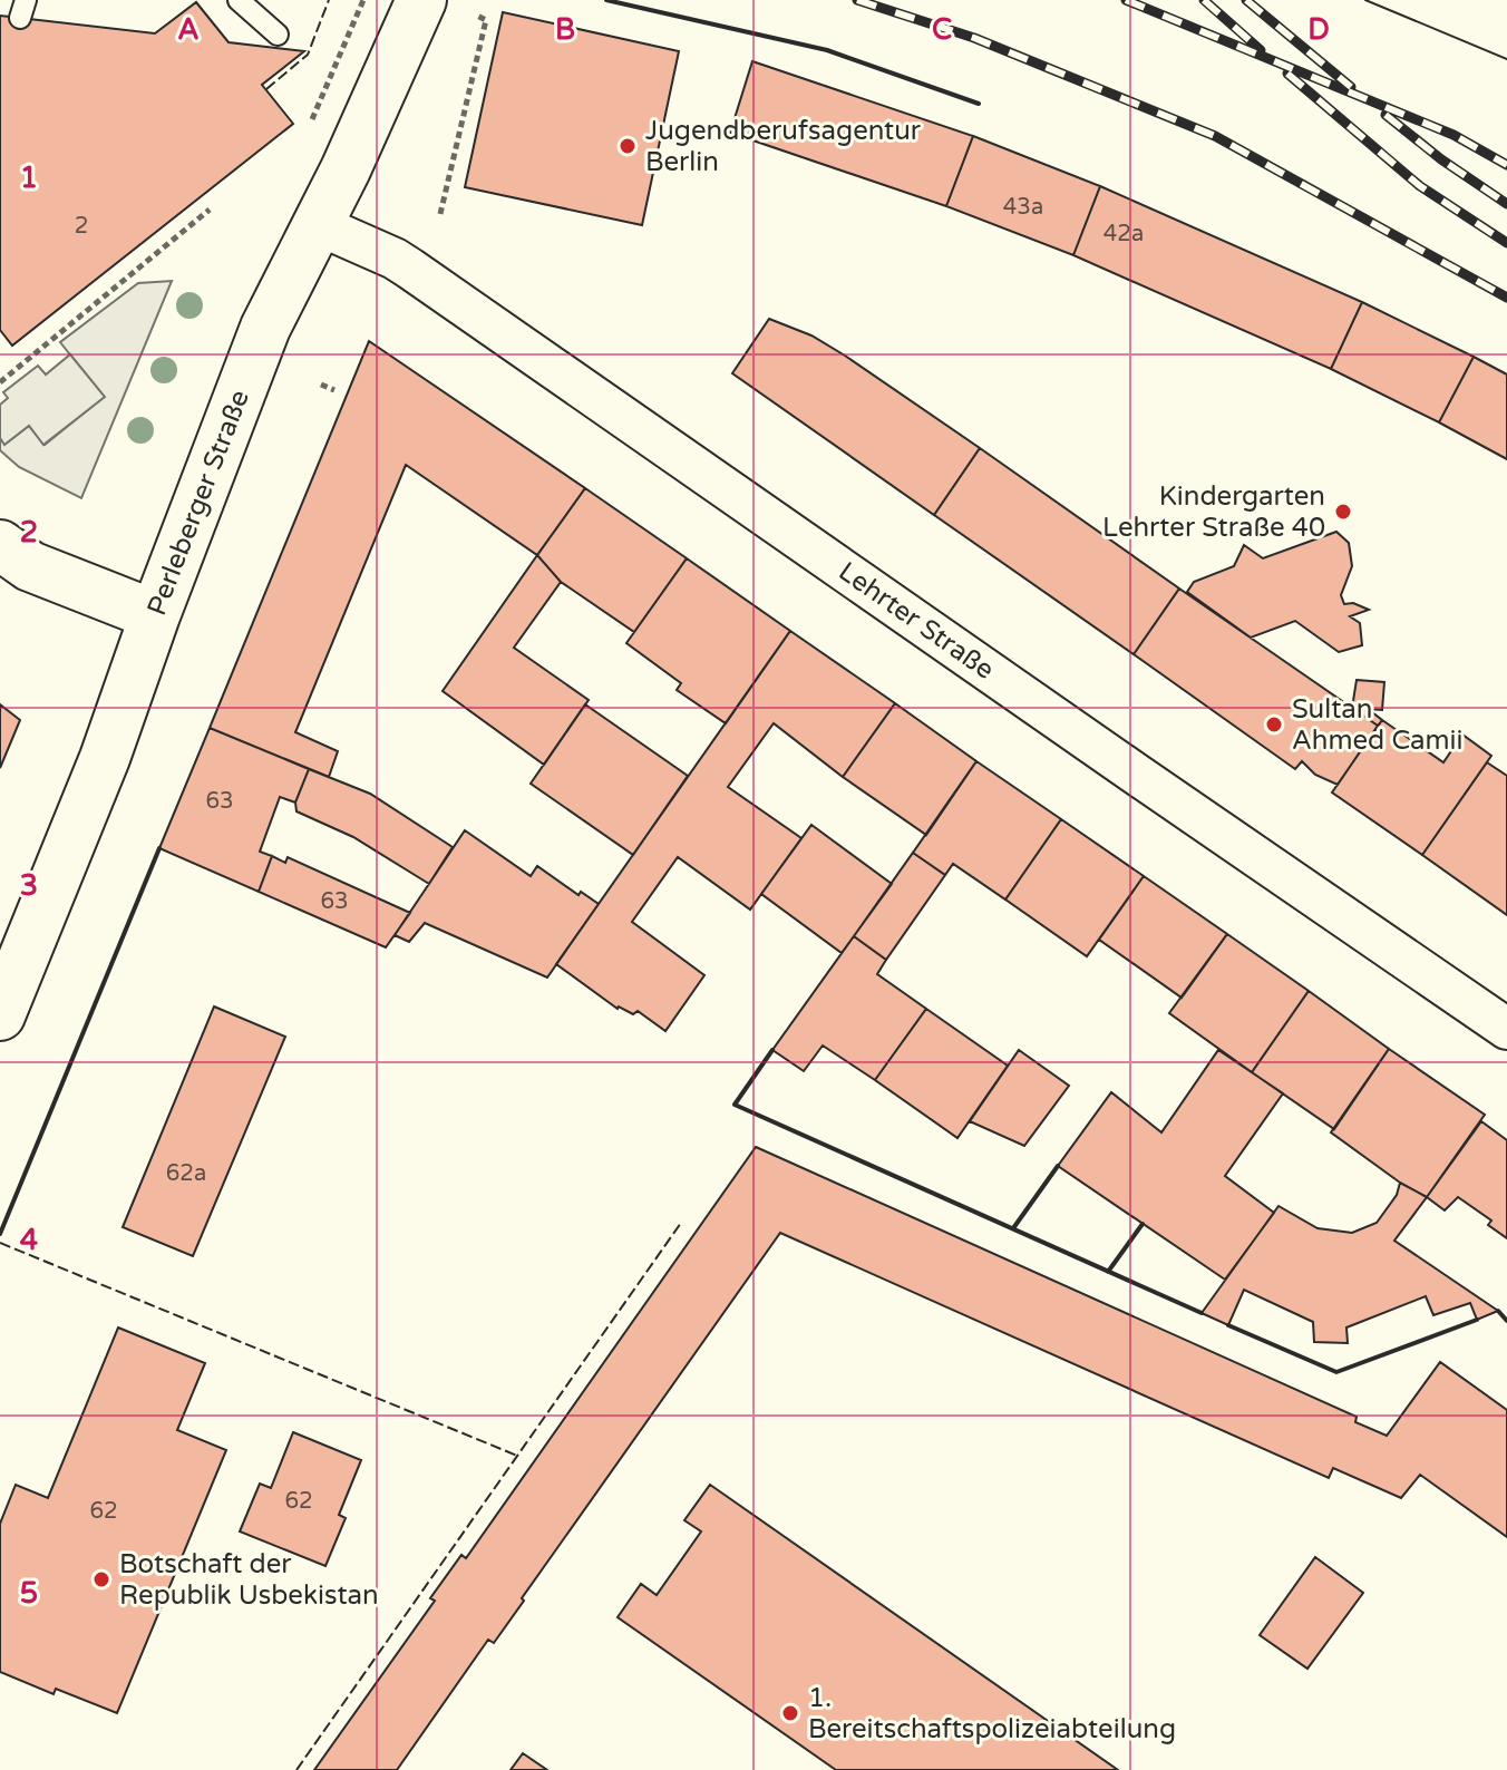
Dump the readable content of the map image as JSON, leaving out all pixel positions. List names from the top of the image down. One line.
{"streets":{"main road":["Perleberger Straße"],"street":["Lehrter Straße"]},"crossings":[["Perleberger Straße","Lehrter Straße"]],"places":["Jugendberufsagentur Berlin","Kindergarten Lehrter Straße 40","Sultan Ahmed Camii","Botschaft der Republik Usbekistan","1. Bereitschaftspolizeiabteilung"],"house_numbers":["43a","2","42a","63","63","62a","62","62"],"grid":{"columns":["A","B","C","D"],"rows":["1","2","3","4","5"]}}
